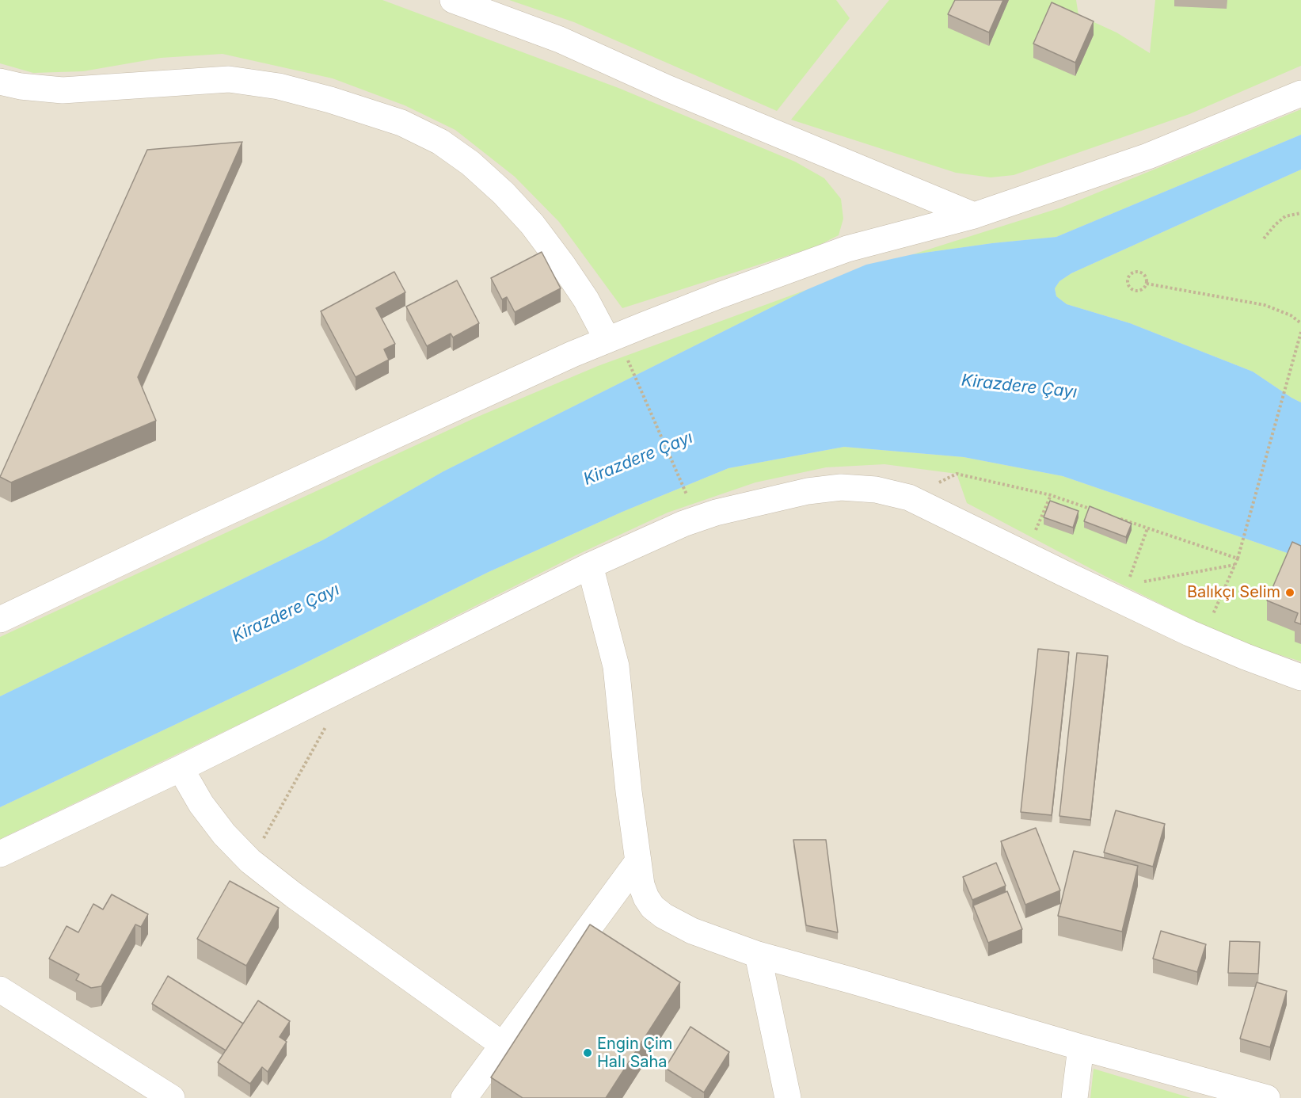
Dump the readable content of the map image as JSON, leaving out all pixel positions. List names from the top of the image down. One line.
{"water":["Kirazdere Çayı"],"places":["Balıkçı Selim","Engin Çim Halı Saha"]}
